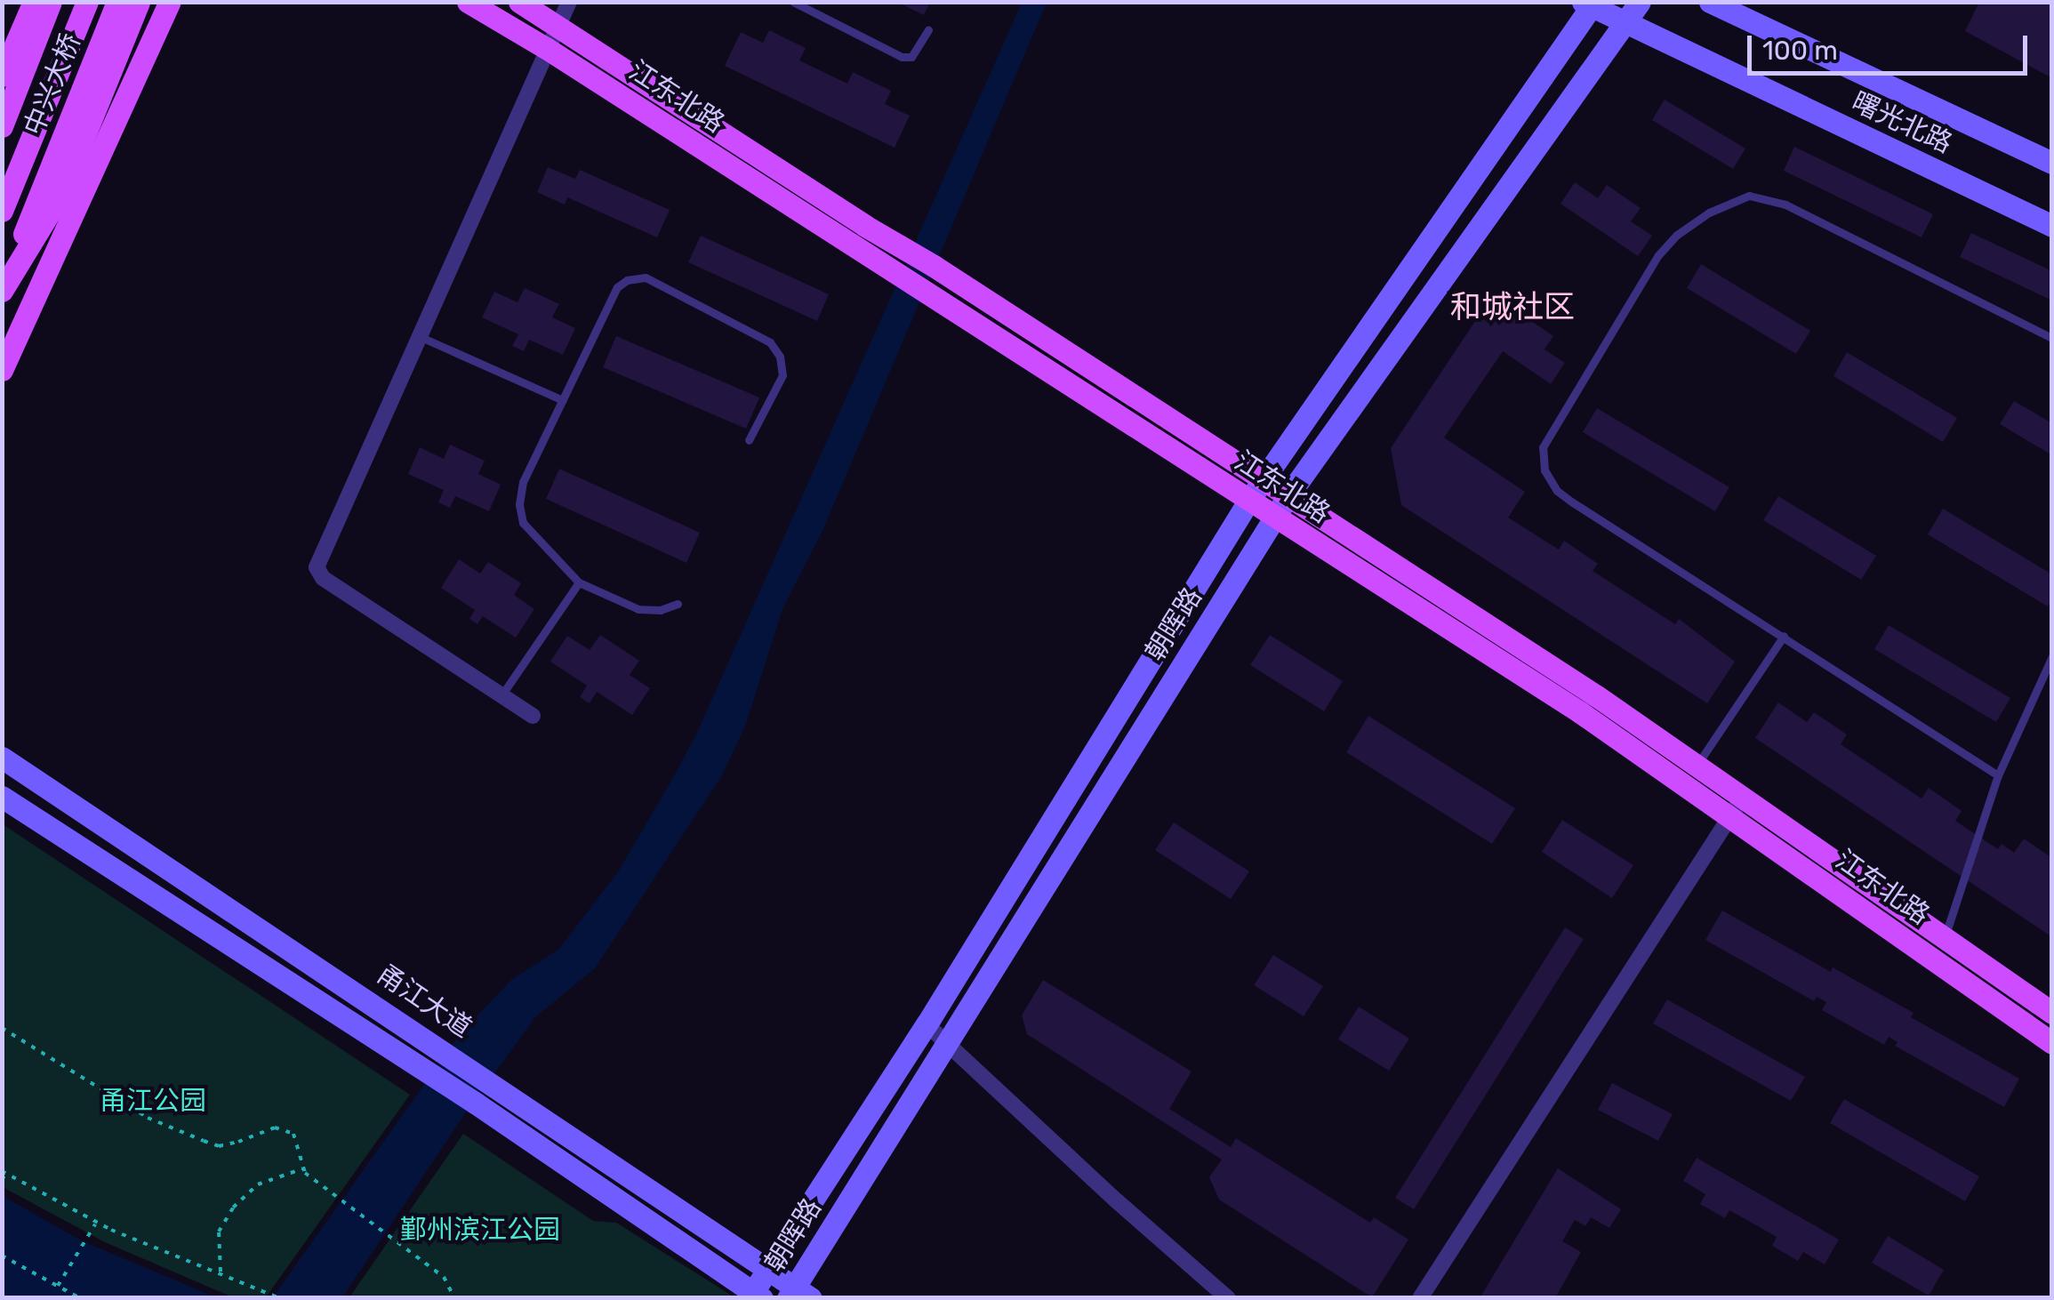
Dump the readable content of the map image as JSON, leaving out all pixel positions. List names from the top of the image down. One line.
{"streets":{"main road":["中兴大桥","江东北路","曙光北路","朝晖路","甬江大道"]},"crossings":[["江东北路","朝晖路"],["曙光北路","朝晖路"],["朝晖路","甬江大道"]],"districts":["和城社区"],"parks":["甬江公园","鄞州滨江公园"],"scale_bar":"100 m"}
